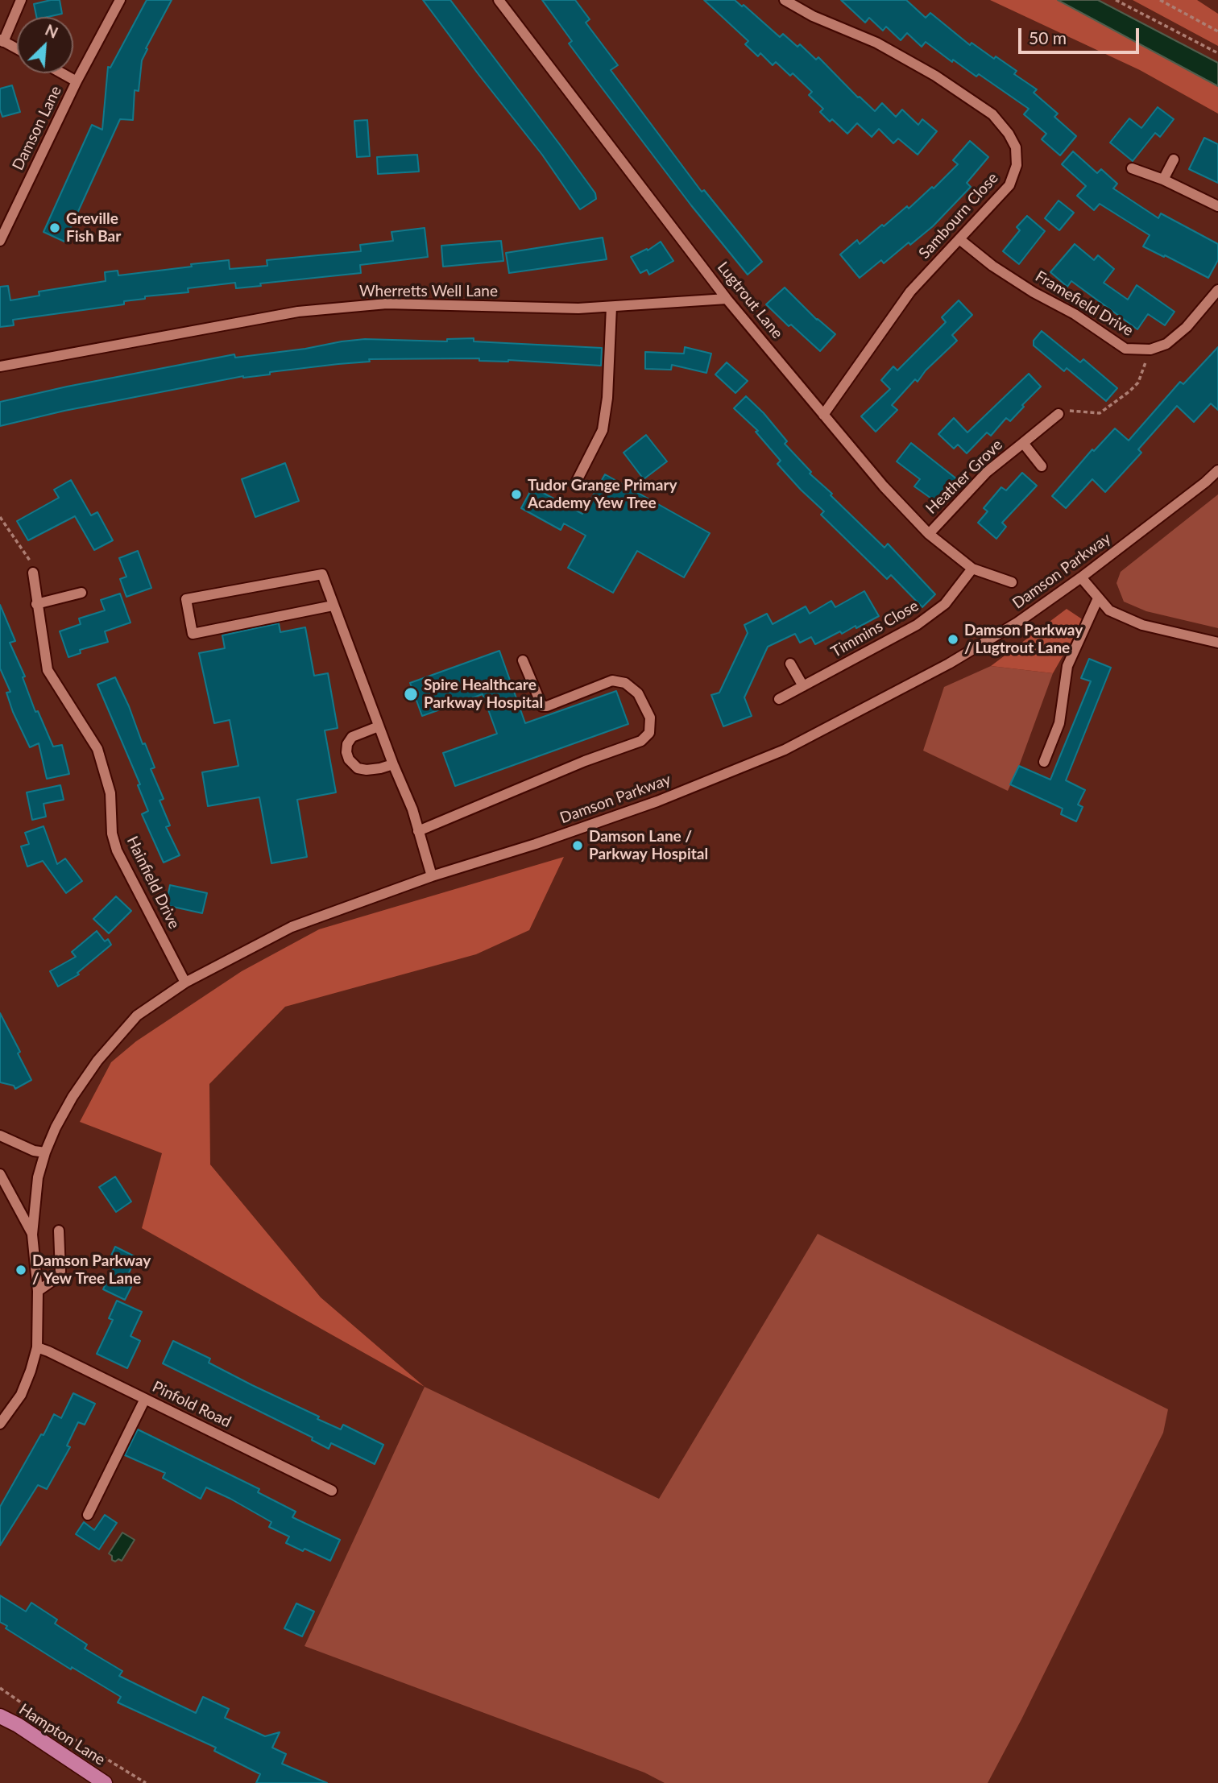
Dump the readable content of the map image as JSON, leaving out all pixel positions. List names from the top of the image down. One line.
{"streets":{"main road":["Hampton Lane"],"street":["Damson Lane","Sambourn Close","Wherretts Well Lane","Lugtrout Lane","Framefield Drive","Heather Grove","Damson Parkway","Timmins Close","Hainfield Drive","Pinfold Road"]},"crossings":[["Sambourn Close","Lugtrout Lane"],["Sambourn Close","Framefield Drive"],["Wherretts Well Lane","Lugtrout Lane"],["Lugtrout Lane","Heather Grove"],["Lugtrout Lane","Timmins Close"],["Damson Parkway","Hainfield Drive"]],"places":["Greville Fish Bar","Tudor Grange Primary Academy Yew Tree","Damson Parkway / Lugtrout Lane","Spire Healthcare Parkway Hospital","Damson Lane / Parkway Hospital","Damson Parkway / Yew Tree Lane"],"scale_bar":"50 m","north":"top right"}
